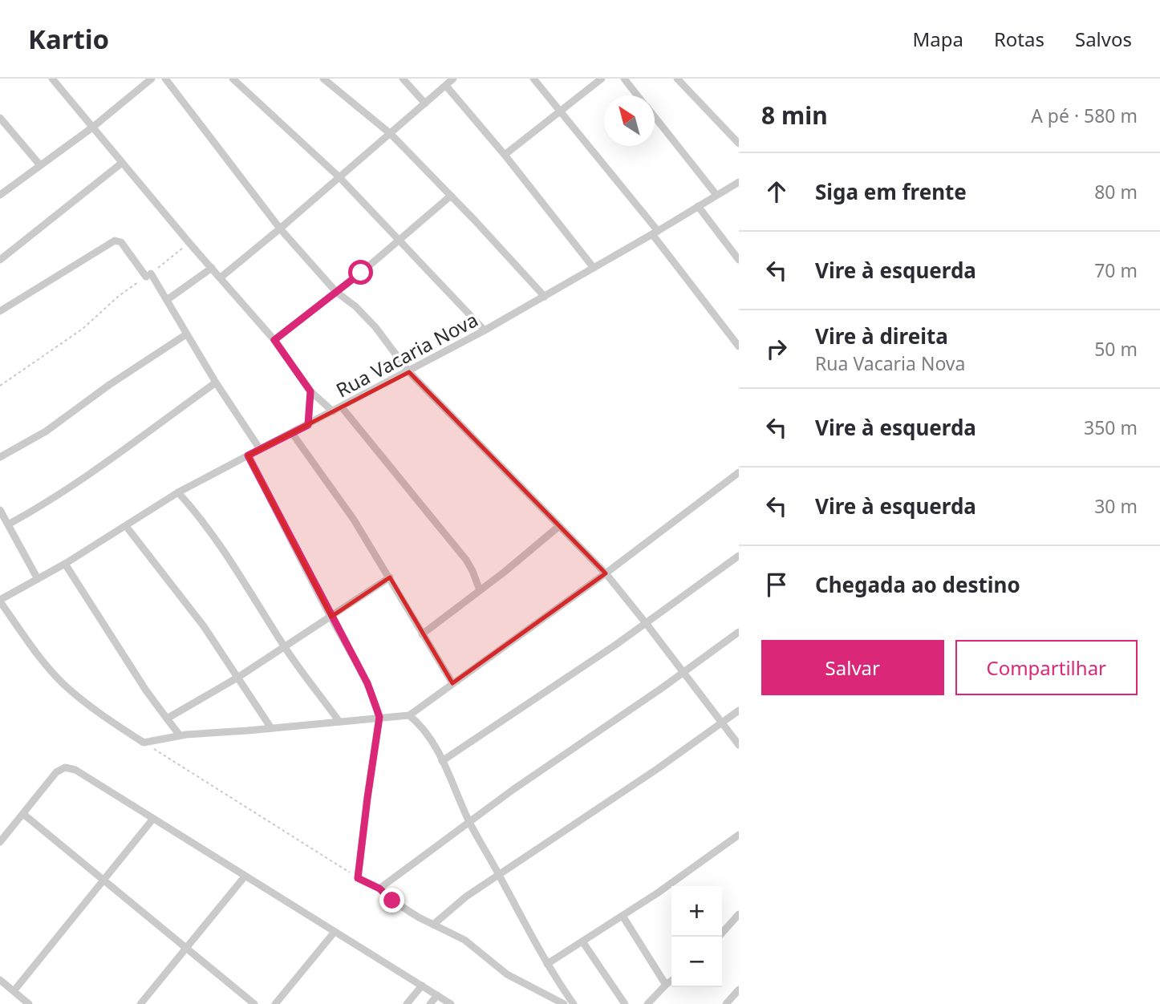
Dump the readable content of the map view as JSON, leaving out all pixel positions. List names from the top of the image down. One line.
{"streets":{"street":["Rua Vacaria Nova"]},"north":"top left","page":{"header":"Kartio","nav":["Mapa","Rotas","Salvos"],"heading":["8 min","A pé · 580 m"],"list":[["Siga em frente","80 m"],["Vire à esquerda","70 m"],["Vire à direita","Rua Vacaria Nova","50 m"],["Vire à esquerda","350 m"],["Vire à esquerda","30 m"],"Chegada ao destino"],"buttons":["Salvar","Compartilhar"],"map_buttons":["+","−"]}}
